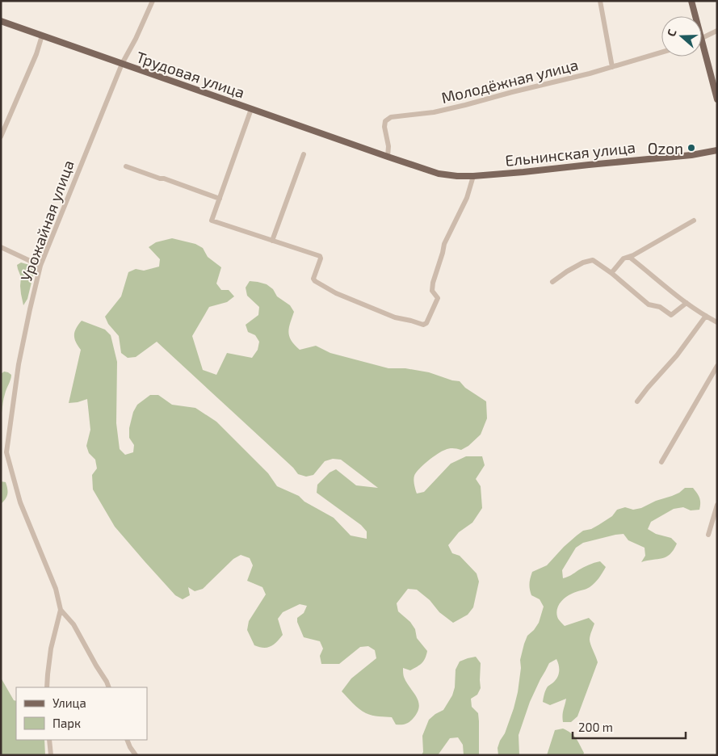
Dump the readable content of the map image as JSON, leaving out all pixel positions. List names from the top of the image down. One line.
{"streets":{"main road":["Трудовая улица","Ельнинская улица"],"street":["Молодёжная улица","Урожайная улица"]},"crossings":[["Трудовая улица","Ельнинская улица"],["Трудовая улица","Урожайная улица"],["Молодёжная улица","Ельнинская улица"]],"places":["Ozon"],"legend":["Улица","Парк"],"scale_bar":"200 m","north":"left"}
